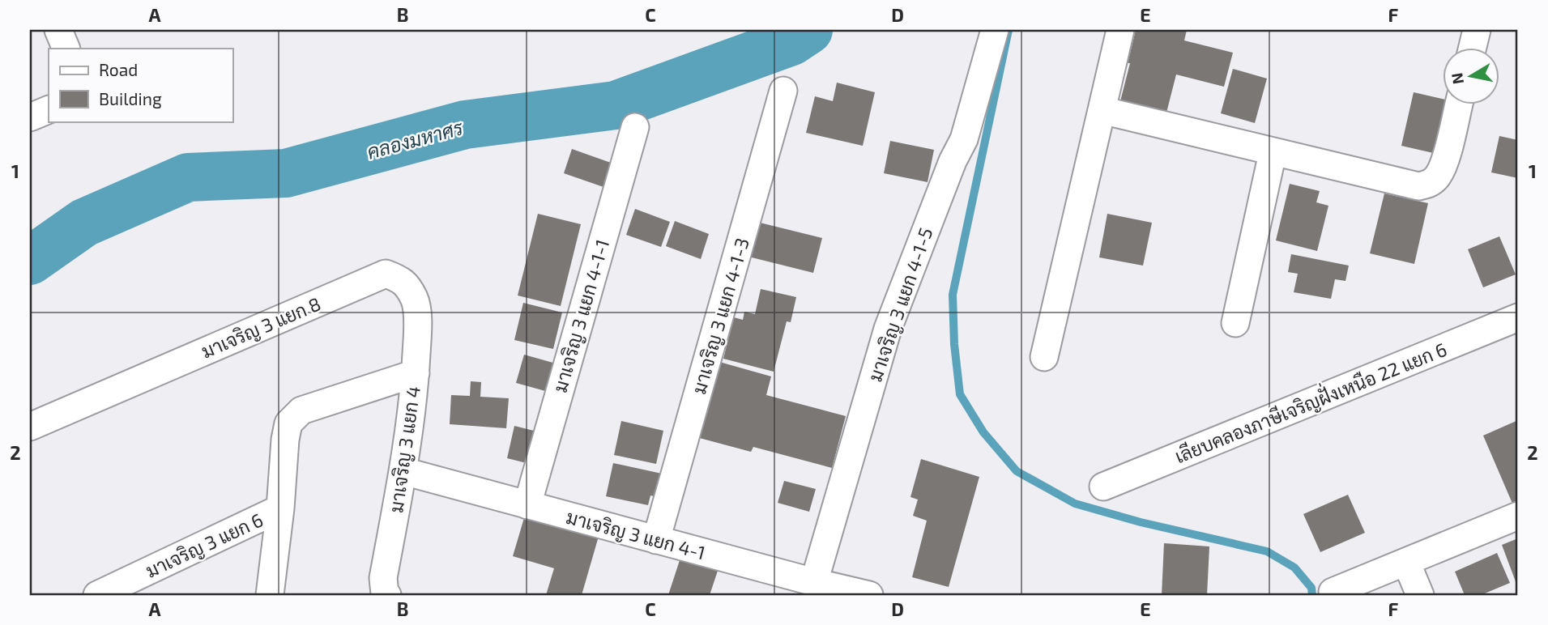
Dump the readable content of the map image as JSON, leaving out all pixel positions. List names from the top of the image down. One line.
{"streets":{"street":["มาเจริญ 3 แยก 4-1-5","มาเจริญ 3 แยก 4-1-1","มาเจริญ 3 แยก 4-1-3","มาเจริญ 3 แยก 8","เลียบคลองภาษีเจริญฝั่งเหนือ 22 แยก 6","มาเจริญ 3 แยก 4","มาเจริญ 3 แยก 4-1","มาเจริญ 3 แยก 6"]},"crossings":[["มาเจริญ 3 แยก 4-1-5","มาเจริญ 3 แยก 4-1"],["มาเจริญ 3 แยก 4-1-1","มาเจริญ 3 แยก 4-1"],["มาเจริญ 3 แยก 4-1-3","มาเจริญ 3 แยก 4-1"],["มาเจริญ 3 แยก 8","มาเจริญ 3 แยก 4"],["มาเจริญ 3 แยก 4","มาเจริญ 3 แยก 4-1"],["มาเจริญ 3 แยก 4","มาเจริญ 3 แยก 6"]],"water":["คลองมหาศร"],"legend":["Road","Building"],"north":"left","grid":{"columns":["A","B","C","D","E","F"],"rows":["1","2"]}}
